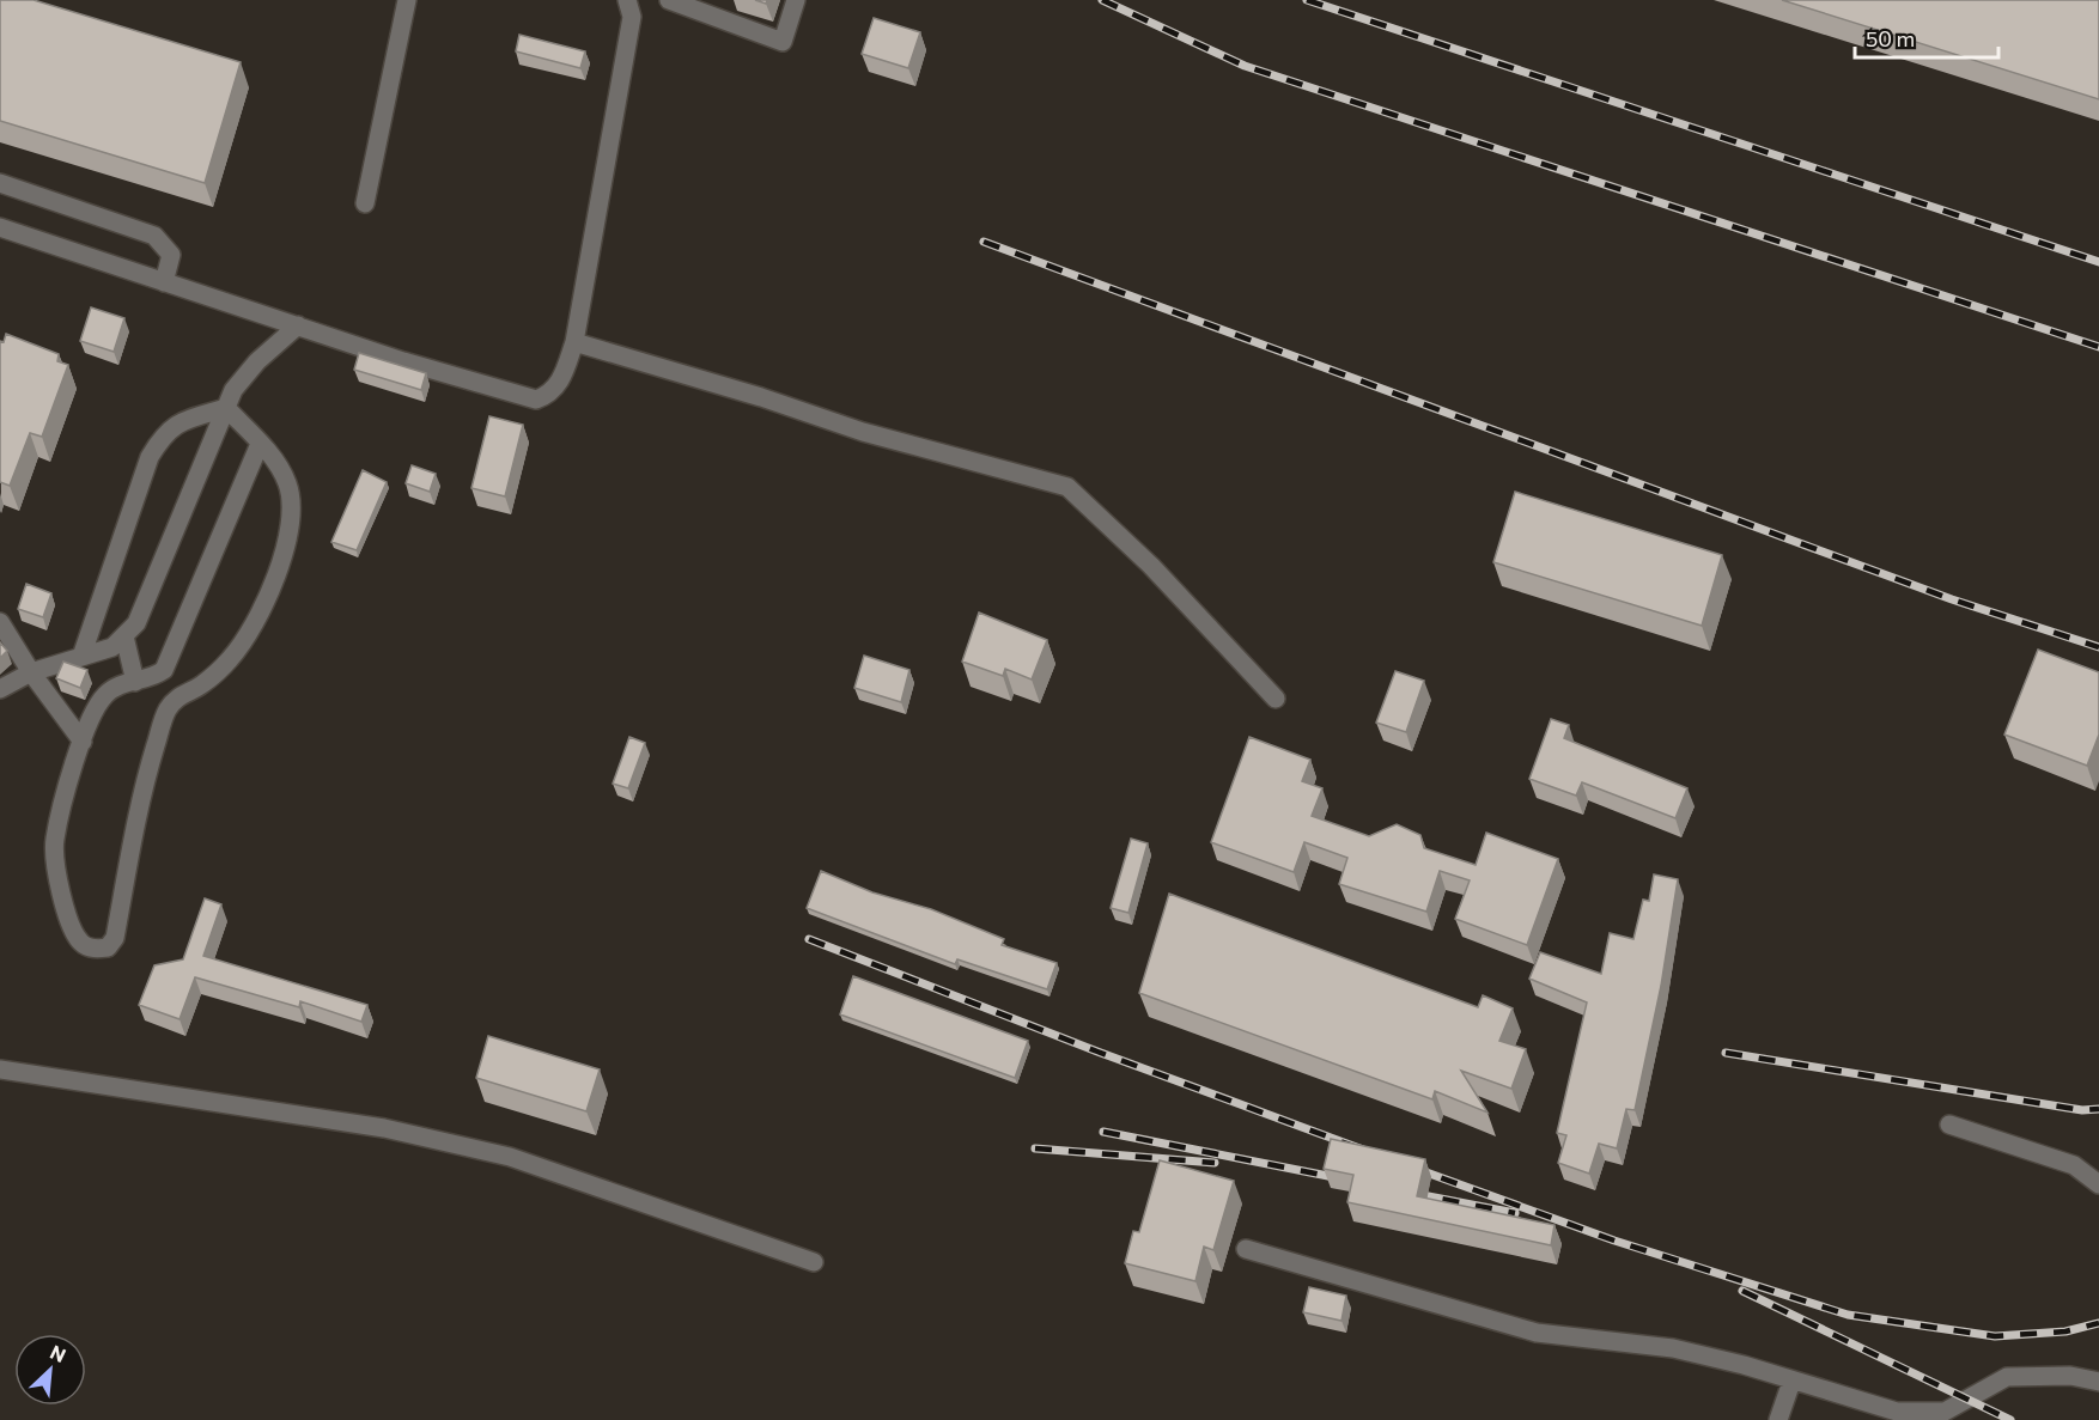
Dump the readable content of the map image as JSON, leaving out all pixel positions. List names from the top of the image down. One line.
{"scale_bar":"50 m","north":"top right"}
